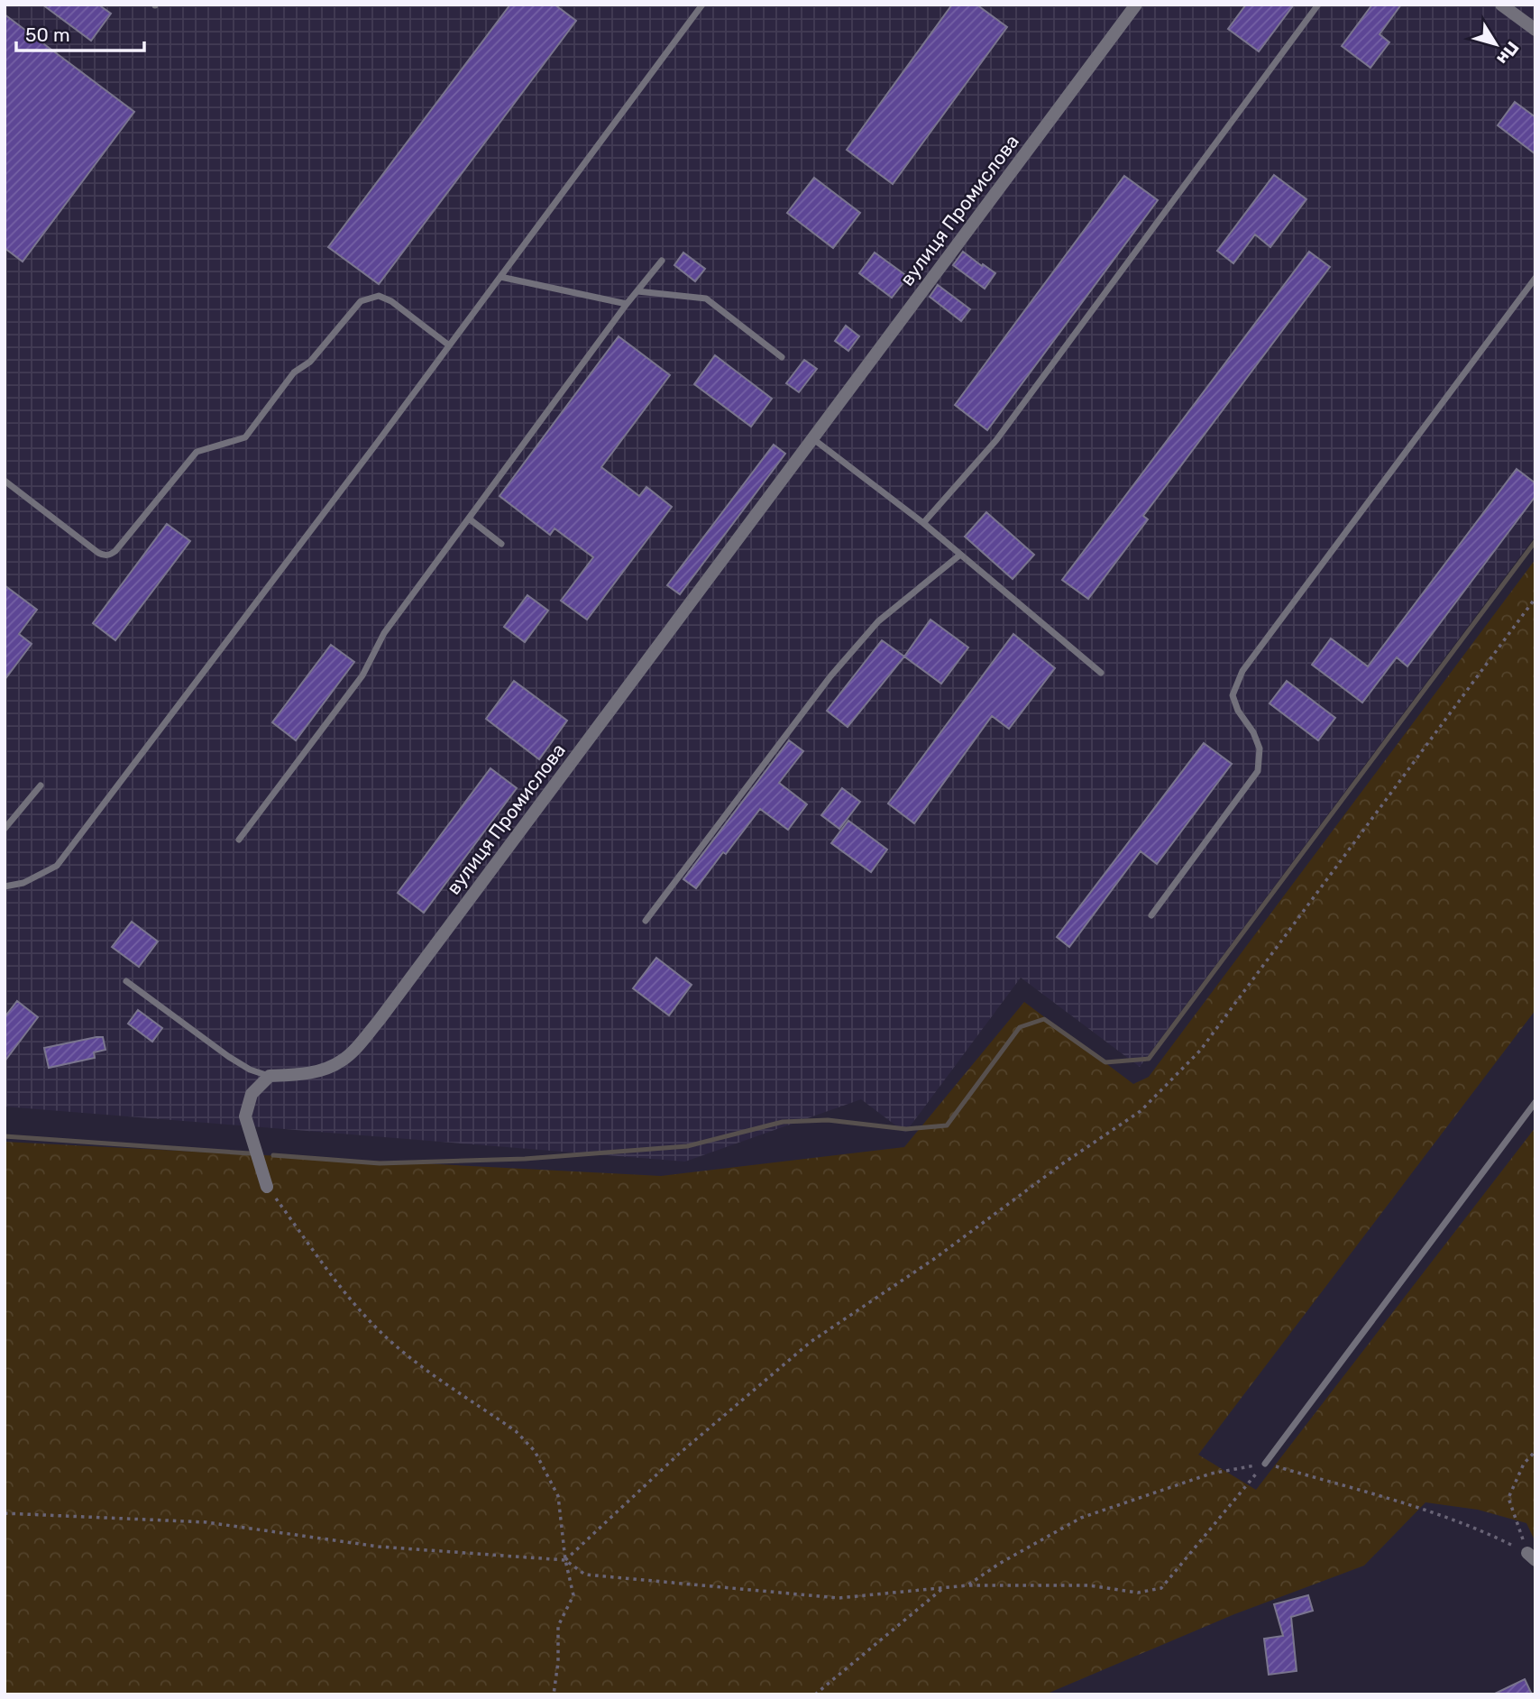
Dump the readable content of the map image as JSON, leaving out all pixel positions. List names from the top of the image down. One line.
{"streets":{"street":["вулиця Промислова"]},"scale_bar":"50 m","north":"bottom right"}
